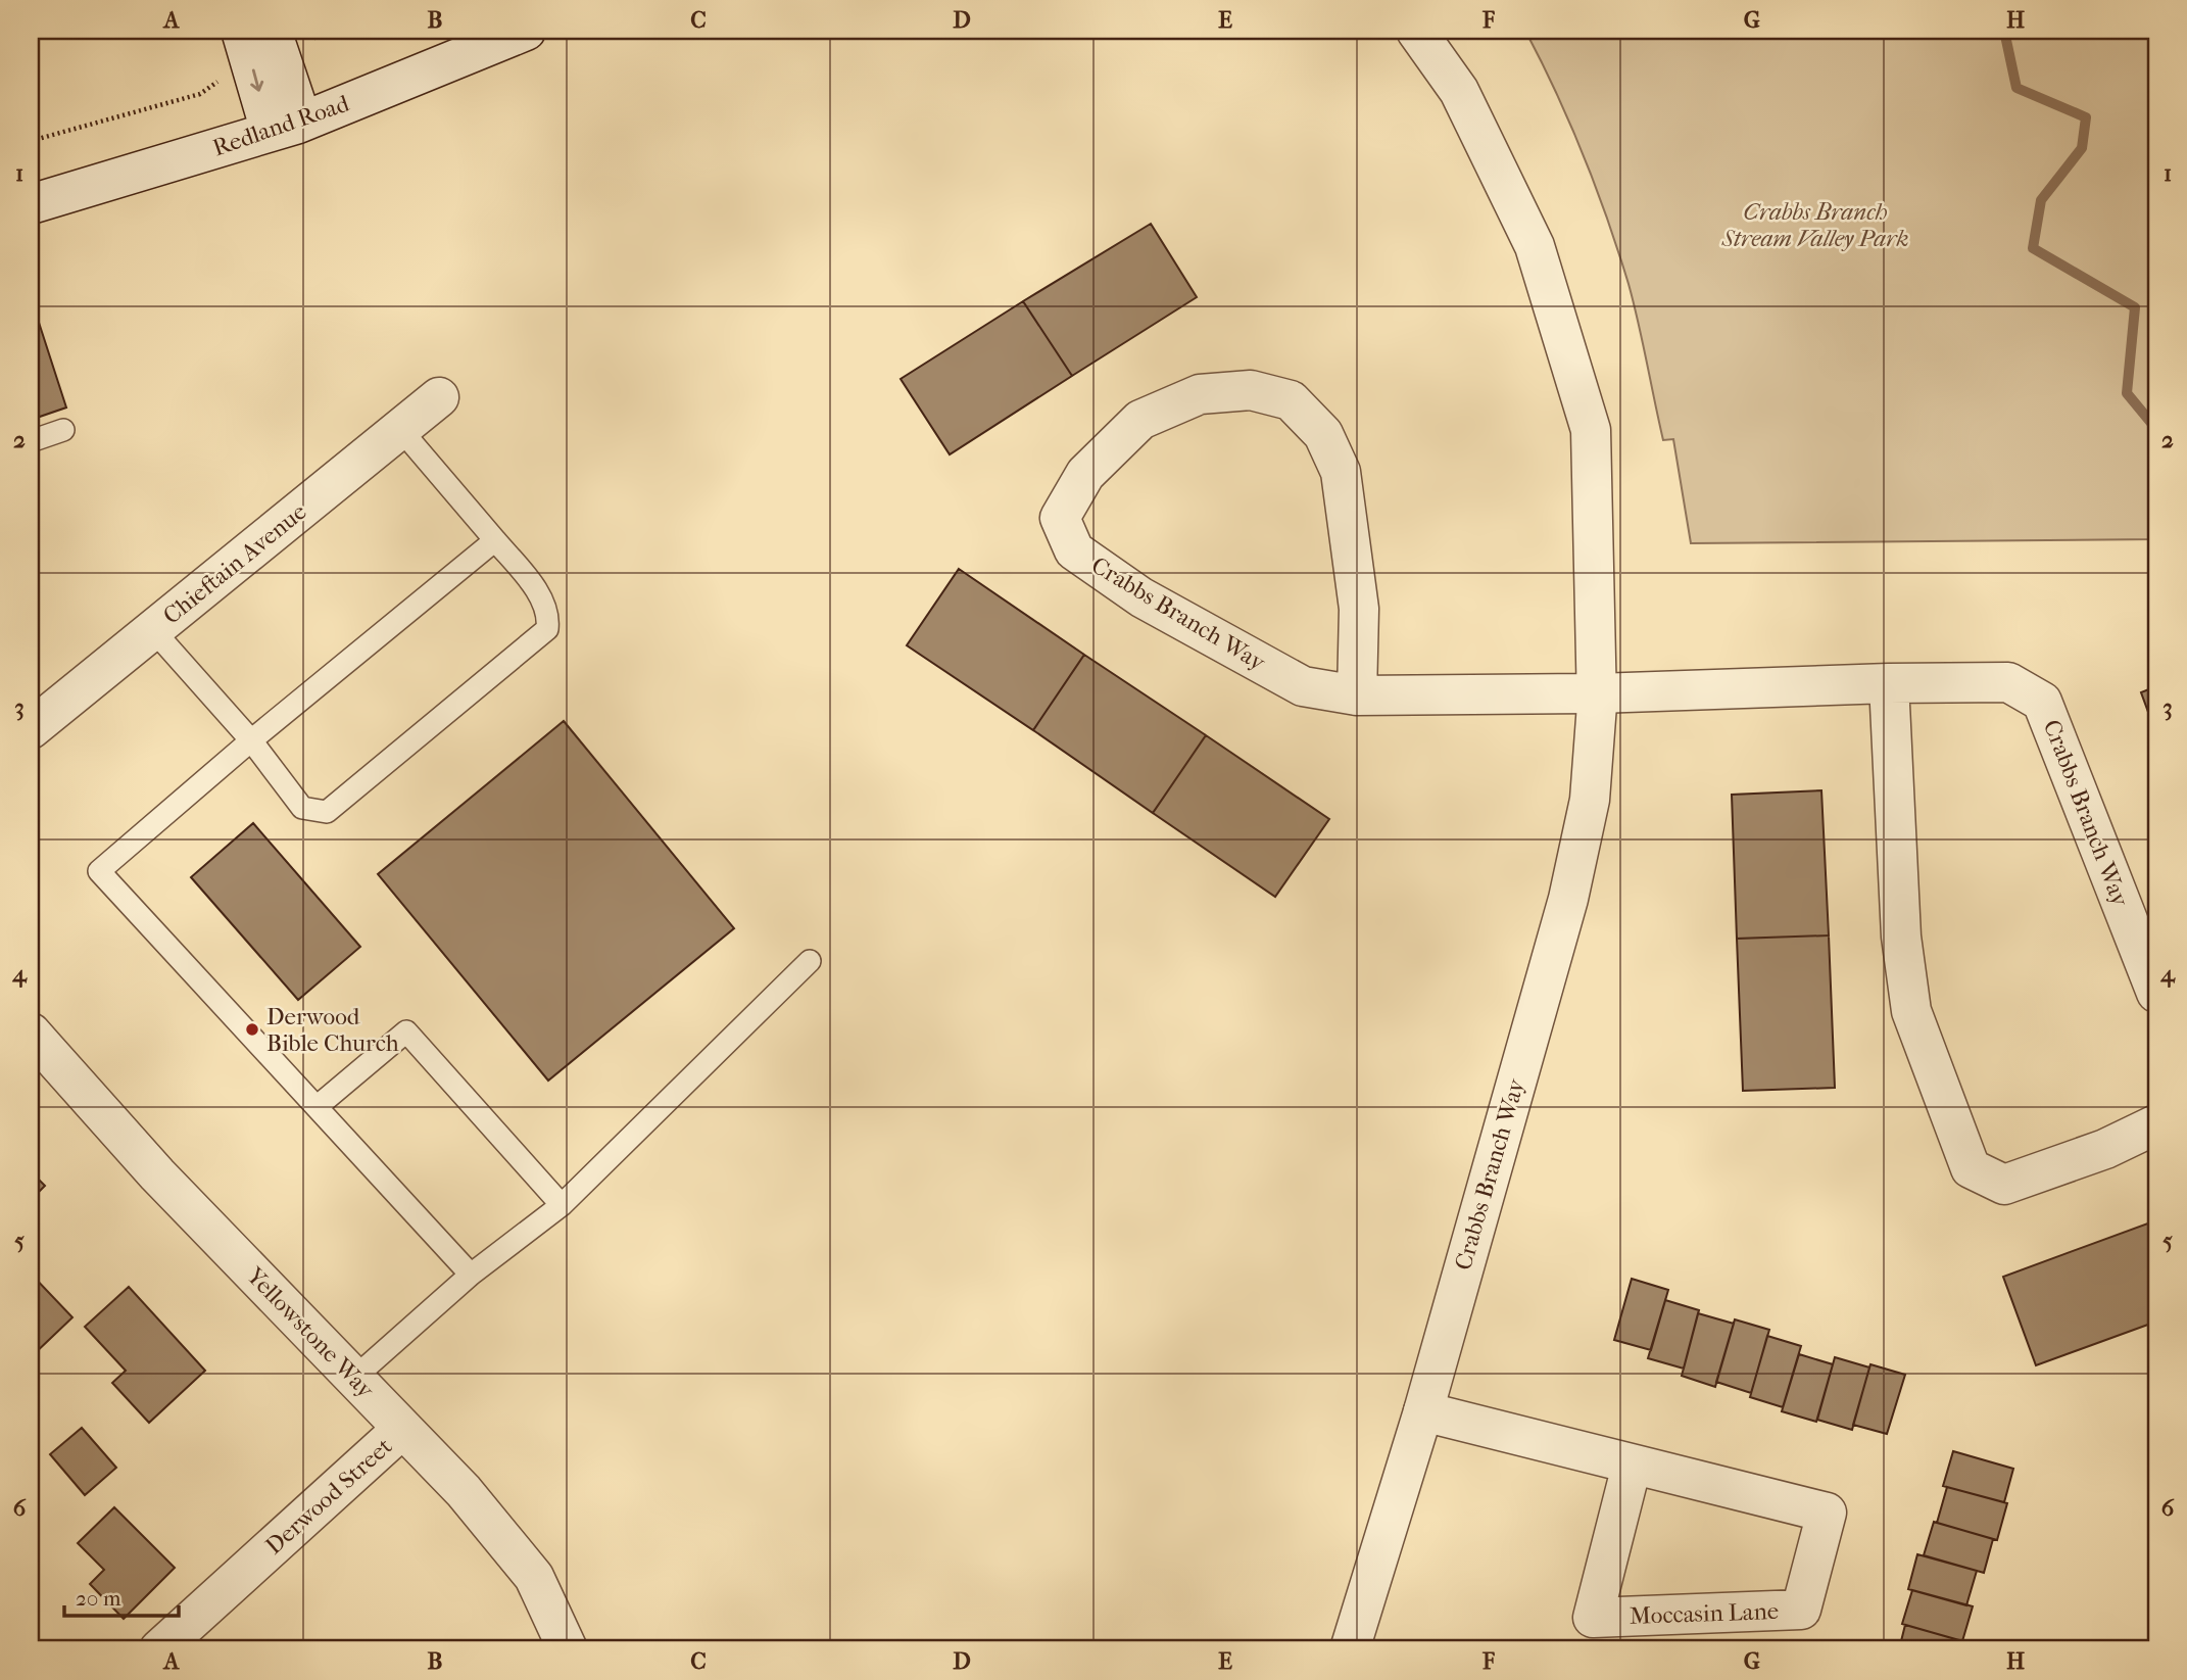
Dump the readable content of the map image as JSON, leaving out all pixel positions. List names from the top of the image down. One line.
{"streets":{"street":["Redland Road","Chieftain Avenue","Crabbs Branch Way","Yellowstone Way","Derwood Street","Moccasin Lane"]},"crossings":[["Crabbs Branch Way","Moccasin Lane"],["Yellowstone Way","Derwood Street"]],"parks":["Crabbs Branch Stream Valley Park"],"places":["Derwood Bible Church"],"scale_bar":"20 m","grid":{"columns":["A","B","C","D","E","F","G","H"],"rows":["1","2","3","4","5","6"]}}
